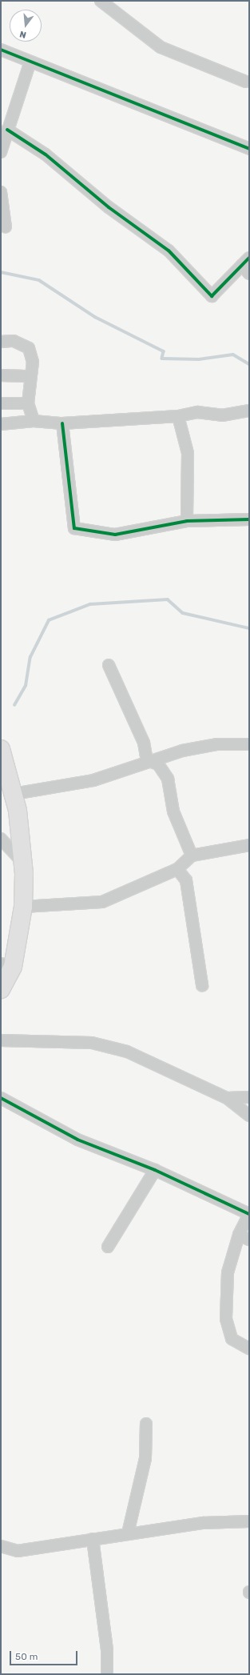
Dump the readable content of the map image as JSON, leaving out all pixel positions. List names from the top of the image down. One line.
{"scale_bar":"50 m","north":"bottom"}
